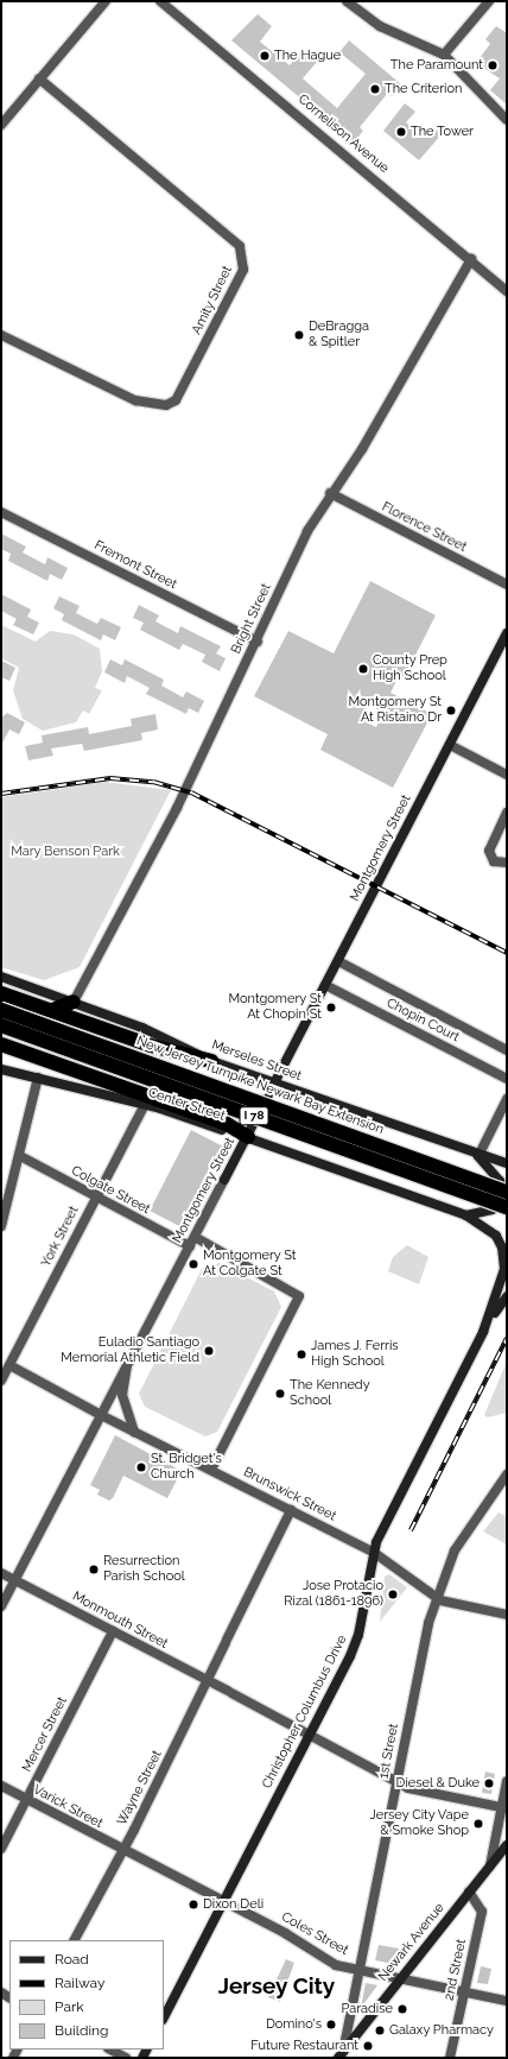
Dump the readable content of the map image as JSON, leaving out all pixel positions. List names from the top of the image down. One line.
{"streets":{"highway":["New Jersey Turnpike Newark Bay Extension","I 78"],"main road":["Montgomery Street","Merseles Street","Center Street","Christopher Columbus Drive","Newark Avenue"],"street":["Cornelison Avenue","Amity Street","Florence Street","Fremont Street","Bright Street","Chopin Court","Colgate Street","York Street","Brunswick Street","Monmouth Street","Mercer Street","1st Street","Wayne Street","Varick Street","Coles Street","2nd Street"]},"crossings":[["Cornelison Avenue","Bright Street"],["Florence Street","Bright Street"],["Fremont Street","Bright Street"],["Bright Street","Merseles Street"],["Montgomery Street","Chopin Court"],["Montgomery Street","Merseles Street"],["Montgomery Street","Center Street"],["Montgomery Street","Colgate Street"],["Montgomery Street","Brunswick Street"],["Montgomery Street","Monmouth Street"],["Center Street","York Street"],["Center Street","Christopher Columbus Drive"],["Colgate Street","York Street"],["York Street","Brunswick Street"],["Brunswick Street","Christopher Columbus Drive"],["Brunswick Street","1st Street"],["Brunswick Street","Wayne Street"],["Monmouth Street","Christopher Columbus Drive"],["Monmouth Street","Mercer Street"],["Monmouth Street","1st Street"],["Monmouth Street","Wayne Street"],["Christopher Columbus Drive","Varick Street"],["Christopher Columbus Drive","Coles Street"],["Mercer Street","Varick Street"],["1st Street","Coles Street"],["1st Street","Newark Avenue"],["Wayne Street","Varick Street"],["Varick Street","Coles Street"],["Coles Street","Newark Avenue"],["Coles Street","2nd Street"],["Newark Avenue","2nd Street"]],"districts":["Jersey City"],"parks":["Mary Benson Park"],"places":["The Hague","The Paramount","The Criterion","The Tower","DeBragga & Spitler","County Prep High School","Montgomery St At Ristaino Dr","Montgomery St At Chopin St","Montgomery St At Colgate St","Euladio Santiago Memorial Athletic Field","James J. Ferris High School","The Kennedy School","St. Bridget's Church","Resurrection Parish School","Jose Protacio Rizal (1861-1896)","Diesel & Duke","Jersey City Vape & Smoke Shop","Dixon Deli","Paradise","Domino's","Galaxy Pharmacy","Future Restaurant"],"legend":["Road","Railway","Park","Building"]}
